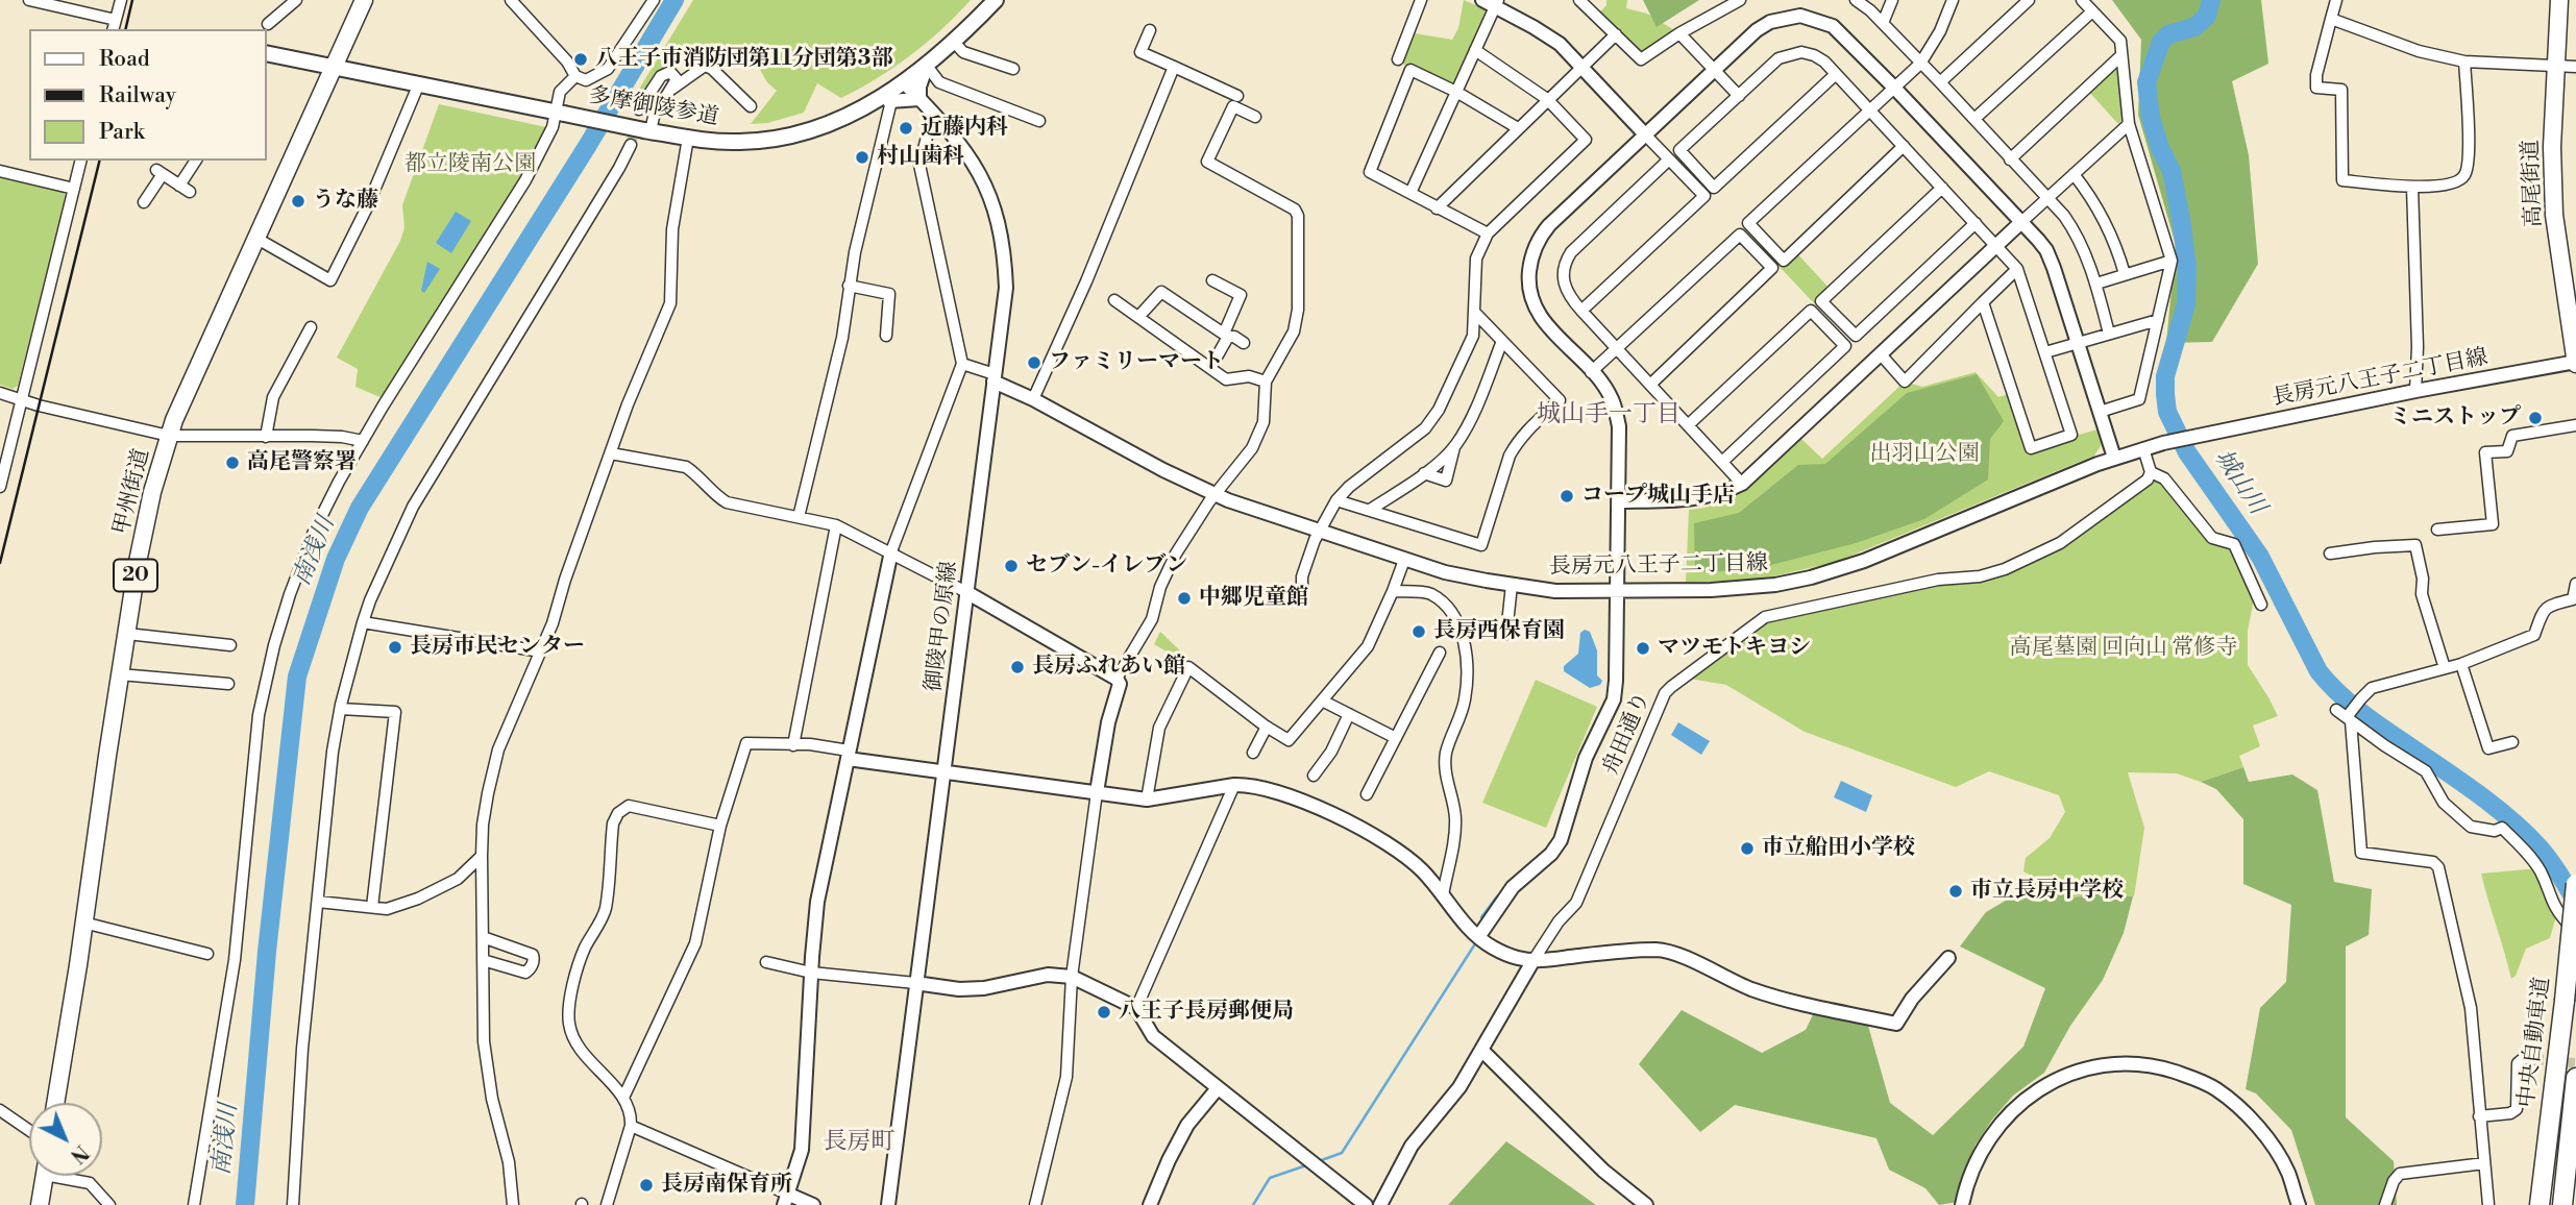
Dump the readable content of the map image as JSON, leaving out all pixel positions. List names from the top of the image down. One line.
{"streets":{"highway":["中央自動車道"],"main road":["多摩御陵参道","高尾街道","甲州街道","20"],"street":["長房元八王子二丁目線","御陵甲の原線","舟田通り"]},"crossings":[["多摩御陵参道","甲州街道"],["多摩御陵参道","御陵甲の原線"],["高尾街道","長房元八王子二丁目線"],["長房元八王子二丁目線","御陵甲の原線"]],"districts":["城山手一丁目","長房町"],"water":["城山川","南浅川"],"parks":["都立陵南公園","出羽山公園","高尾墓園 回向山 常修寺"],"places":["八王子市消防団第11分団第3部","近藤内科","村山歯科","うな藤","ファミリーマート","ミニストップ","高尾警察署","コープ城山手店","セブン-イレブン","中郷児童館","長房西保育園","長房市民センター","マツモトキヨシ","長房ふれあい館","市立船田小学校","市立長房中学校","八王子長房郵便局","長房南保育所"],"legend":["Road","Railway","Park"],"north":"bottom right"}
